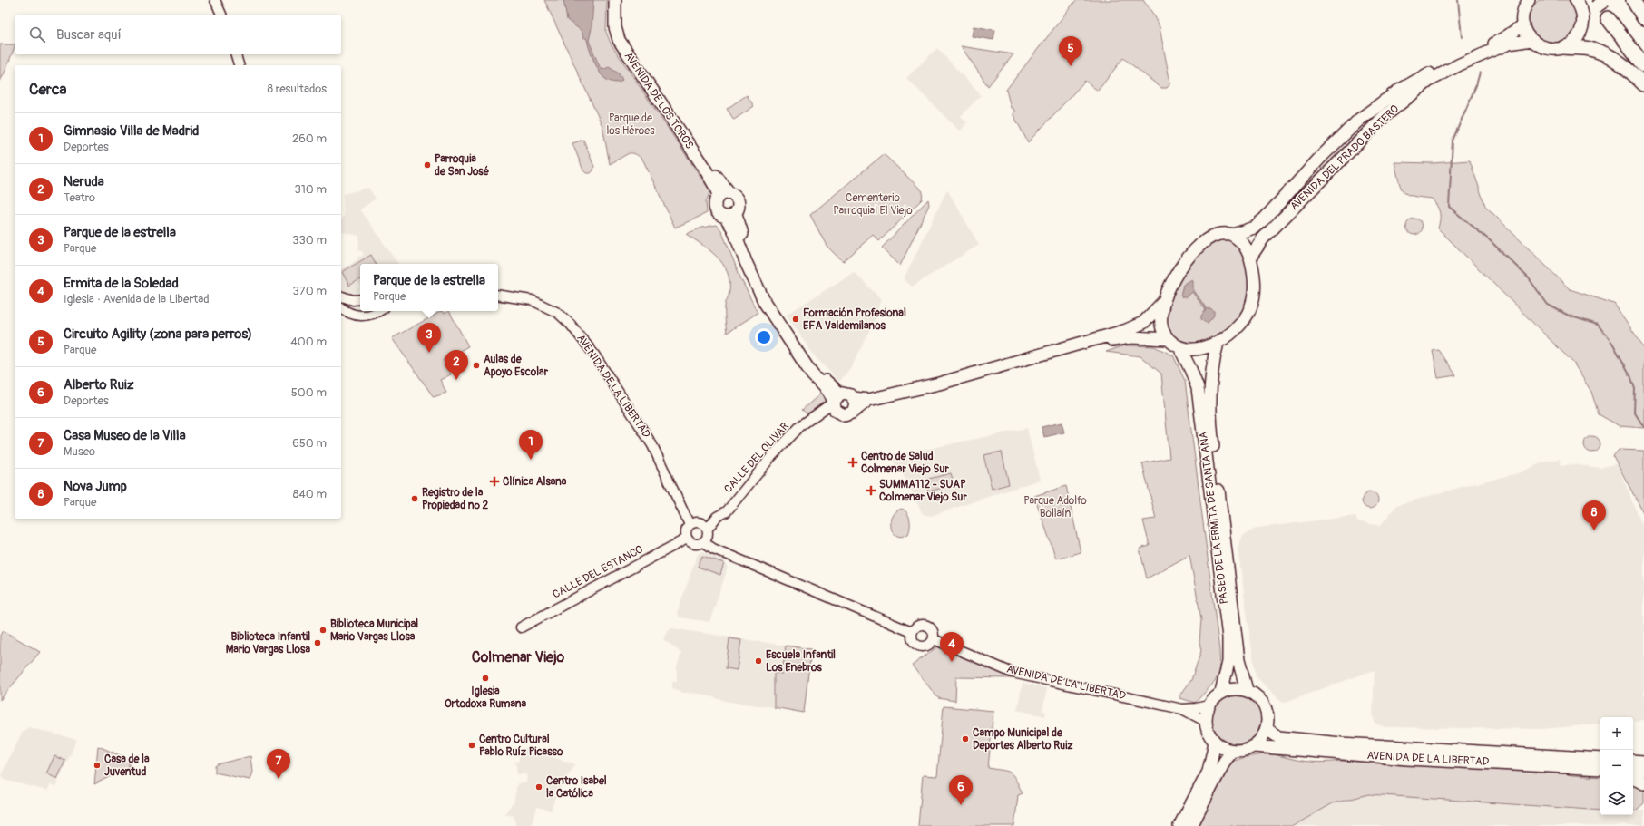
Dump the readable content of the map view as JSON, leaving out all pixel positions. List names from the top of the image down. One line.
{"streets":{"main road":["AVENIDA DE LOS TOROS","AVENIDA DEL PRADO BASTERO","AVENIDA DE LA LIBERTAD","PASEO DE LA ERMITA DE SANTA ANA"],"street":["CALLE DEL OLIVAR","CALLE DEL ESTANCO"]},"crossings":[["AVENIDA DEL PRADO BASTERO","PASEO DE LA ERMITA DE SANTA ANA"],["AVENIDA DE LA LIBERTAD","CALLE DEL OLIVAR"],["AVENIDA DE LA LIBERTAD","PASEO DE LA ERMITA DE SANTA ANA"],["AVENIDA DE LA LIBERTAD","CALLE DEL ESTANCO"],["CALLE DEL OLIVAR","CALLE DEL ESTANCO"]],"districts":["Colmenar Viejo"],"parks":["Parque de los Héroes","Cementerio Parroquial El Viejo","Parque Adolfo Bollaín"],"places":{"other":["Parroquia de San José","Formación Profesional EFA Valdemilanos","Aulas de Apoyo Escolar","Registro de la Propiedad nº 2","Biblioteca Municipal Mario Vargas Llosa","Biblioteca Infantil Mario Vargas Llosa","Escuela Infantil Los Enebros","Iglesia Ortodoxa Rumana","Campo Municipal de Deportes Alberto Ruiz","Centro Cultural Pablo Ruíz Picasso","Casa de la Juventud","Centro Isabel la Católica"],"health":["Centro de Salud Colmenar Viejo Sur","Clínica Alsana","SUMMA112 - SUAP Colmenar Viejo Sur"]},"page":{"search":"Buscar aquí","pins":["5","3","2","1","8","4","7","6"],"heading":["Cerca","8 resultados"],"list":[{"mark":"1","name":"Gimnasio Villa de Madrid","note":"Deportes","value":"260 m"},{"mark":"2","name":"Neruda","note":"Teatro","value":"310 m"},{"mark":"3","name":"Parque de la estrella","note":"Parque","value":"330 m"},{"mark":"4","name":"Ermita de la Soledad","note":"Iglesia · Avenida de la Libertad","value":"370 m"},{"mark":"5","name":"Circuito Agility (zona para perros)","note":"Parque","value":"400 m"},{"mark":"6","name":"Alberto Ruiz","note":"Deportes","value":"500 m"},{"mark":"7","name":"Casa Museo de la Villa","note":"Museo","value":"650 m"},{"mark":"8","name":"Nova Jump","note":"Parque","value":"840 m"}],"popup":["Parque de la estrella","Parque"],"map_buttons":["+","−"]}}
